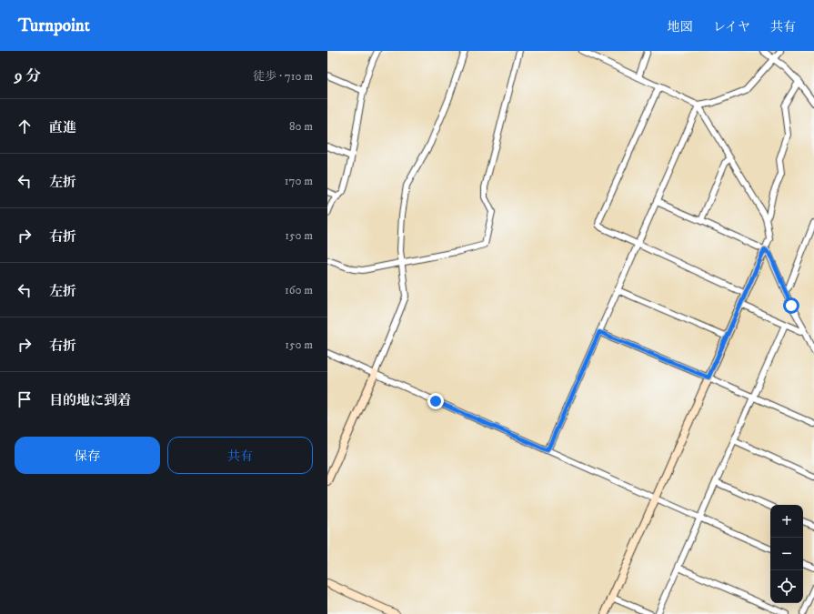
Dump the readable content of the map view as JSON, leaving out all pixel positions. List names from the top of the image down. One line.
{"page":{"header":"Turnpoint","nav":["地図","レイヤ","共有"],"heading":["9 分","徒歩 · 710 m"],"list":[["直進","80 m"],["左折","170 m"],["右折","150 m"],["左折","160 m"],["右折","150 m"],"目的地に到着"],"buttons":["保存","共有"],"map_buttons":["+","−"]}}
